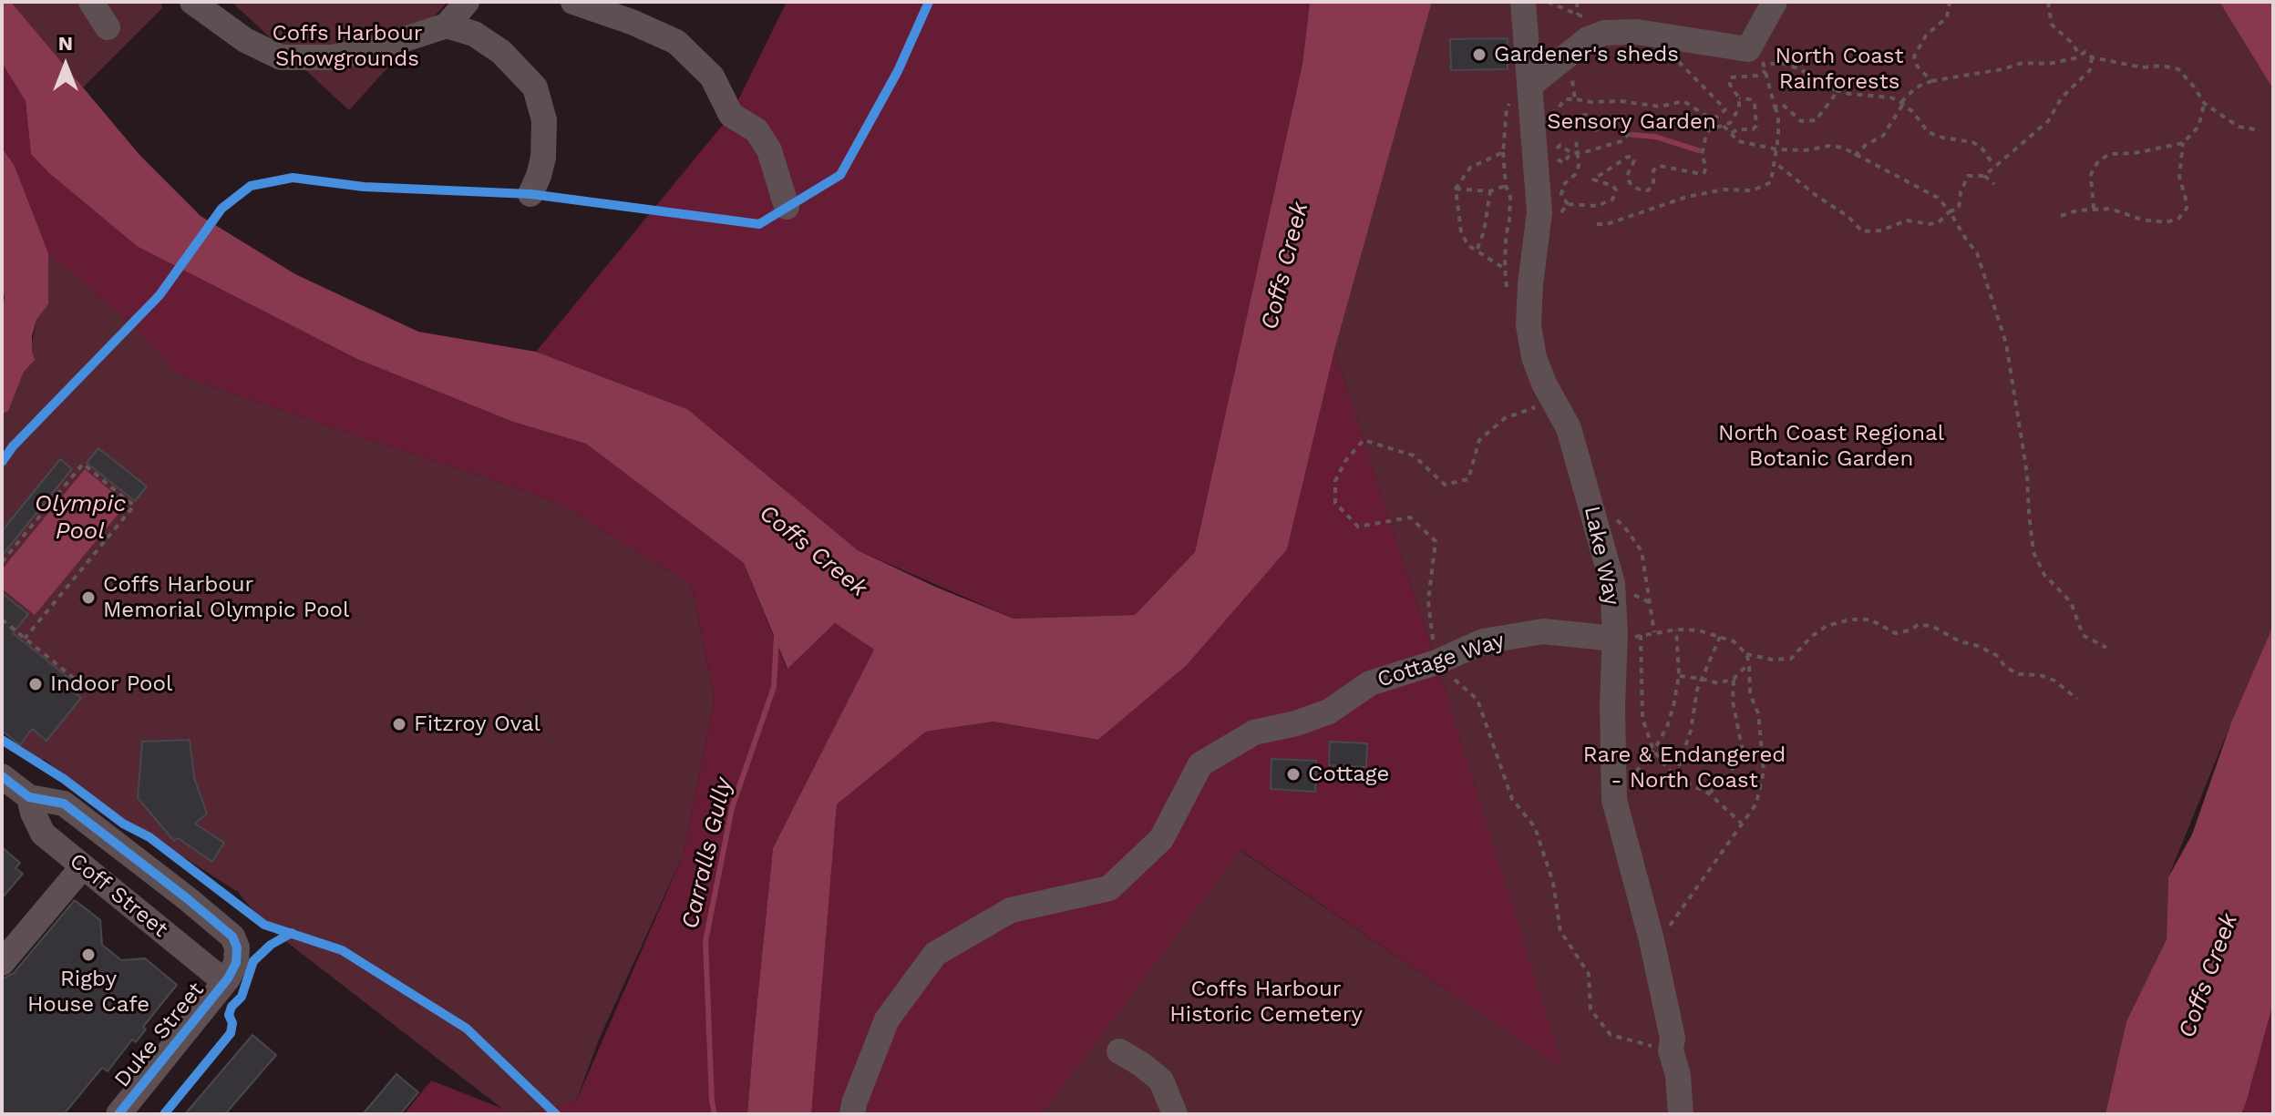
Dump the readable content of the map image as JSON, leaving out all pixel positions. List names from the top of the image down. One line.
{"streets":{"street":["Lake Way","Cottage Way","Coff Street","Duke Street"]},"crossings":[["Lake Way","Cottage Way"],["Coff Street","Duke Street"]],"water":["Coffs Creek","Olympic Pool","Carralls Gully"],"parks":["Coffs Harbour Showgrounds","North Coast Rainforests","Sensory Garden","North Coast Regional Botanic Garden","Rare & Endangered - North Coast","Coffs Harbour Historic Cemetery"],"places":["Gardener's sheds","Coffs Harbour Memorial Olympic Pool","Indoor Pool","Fitzroy Oval","Cottage","Rigby House Cafe"],"north":"top"}
